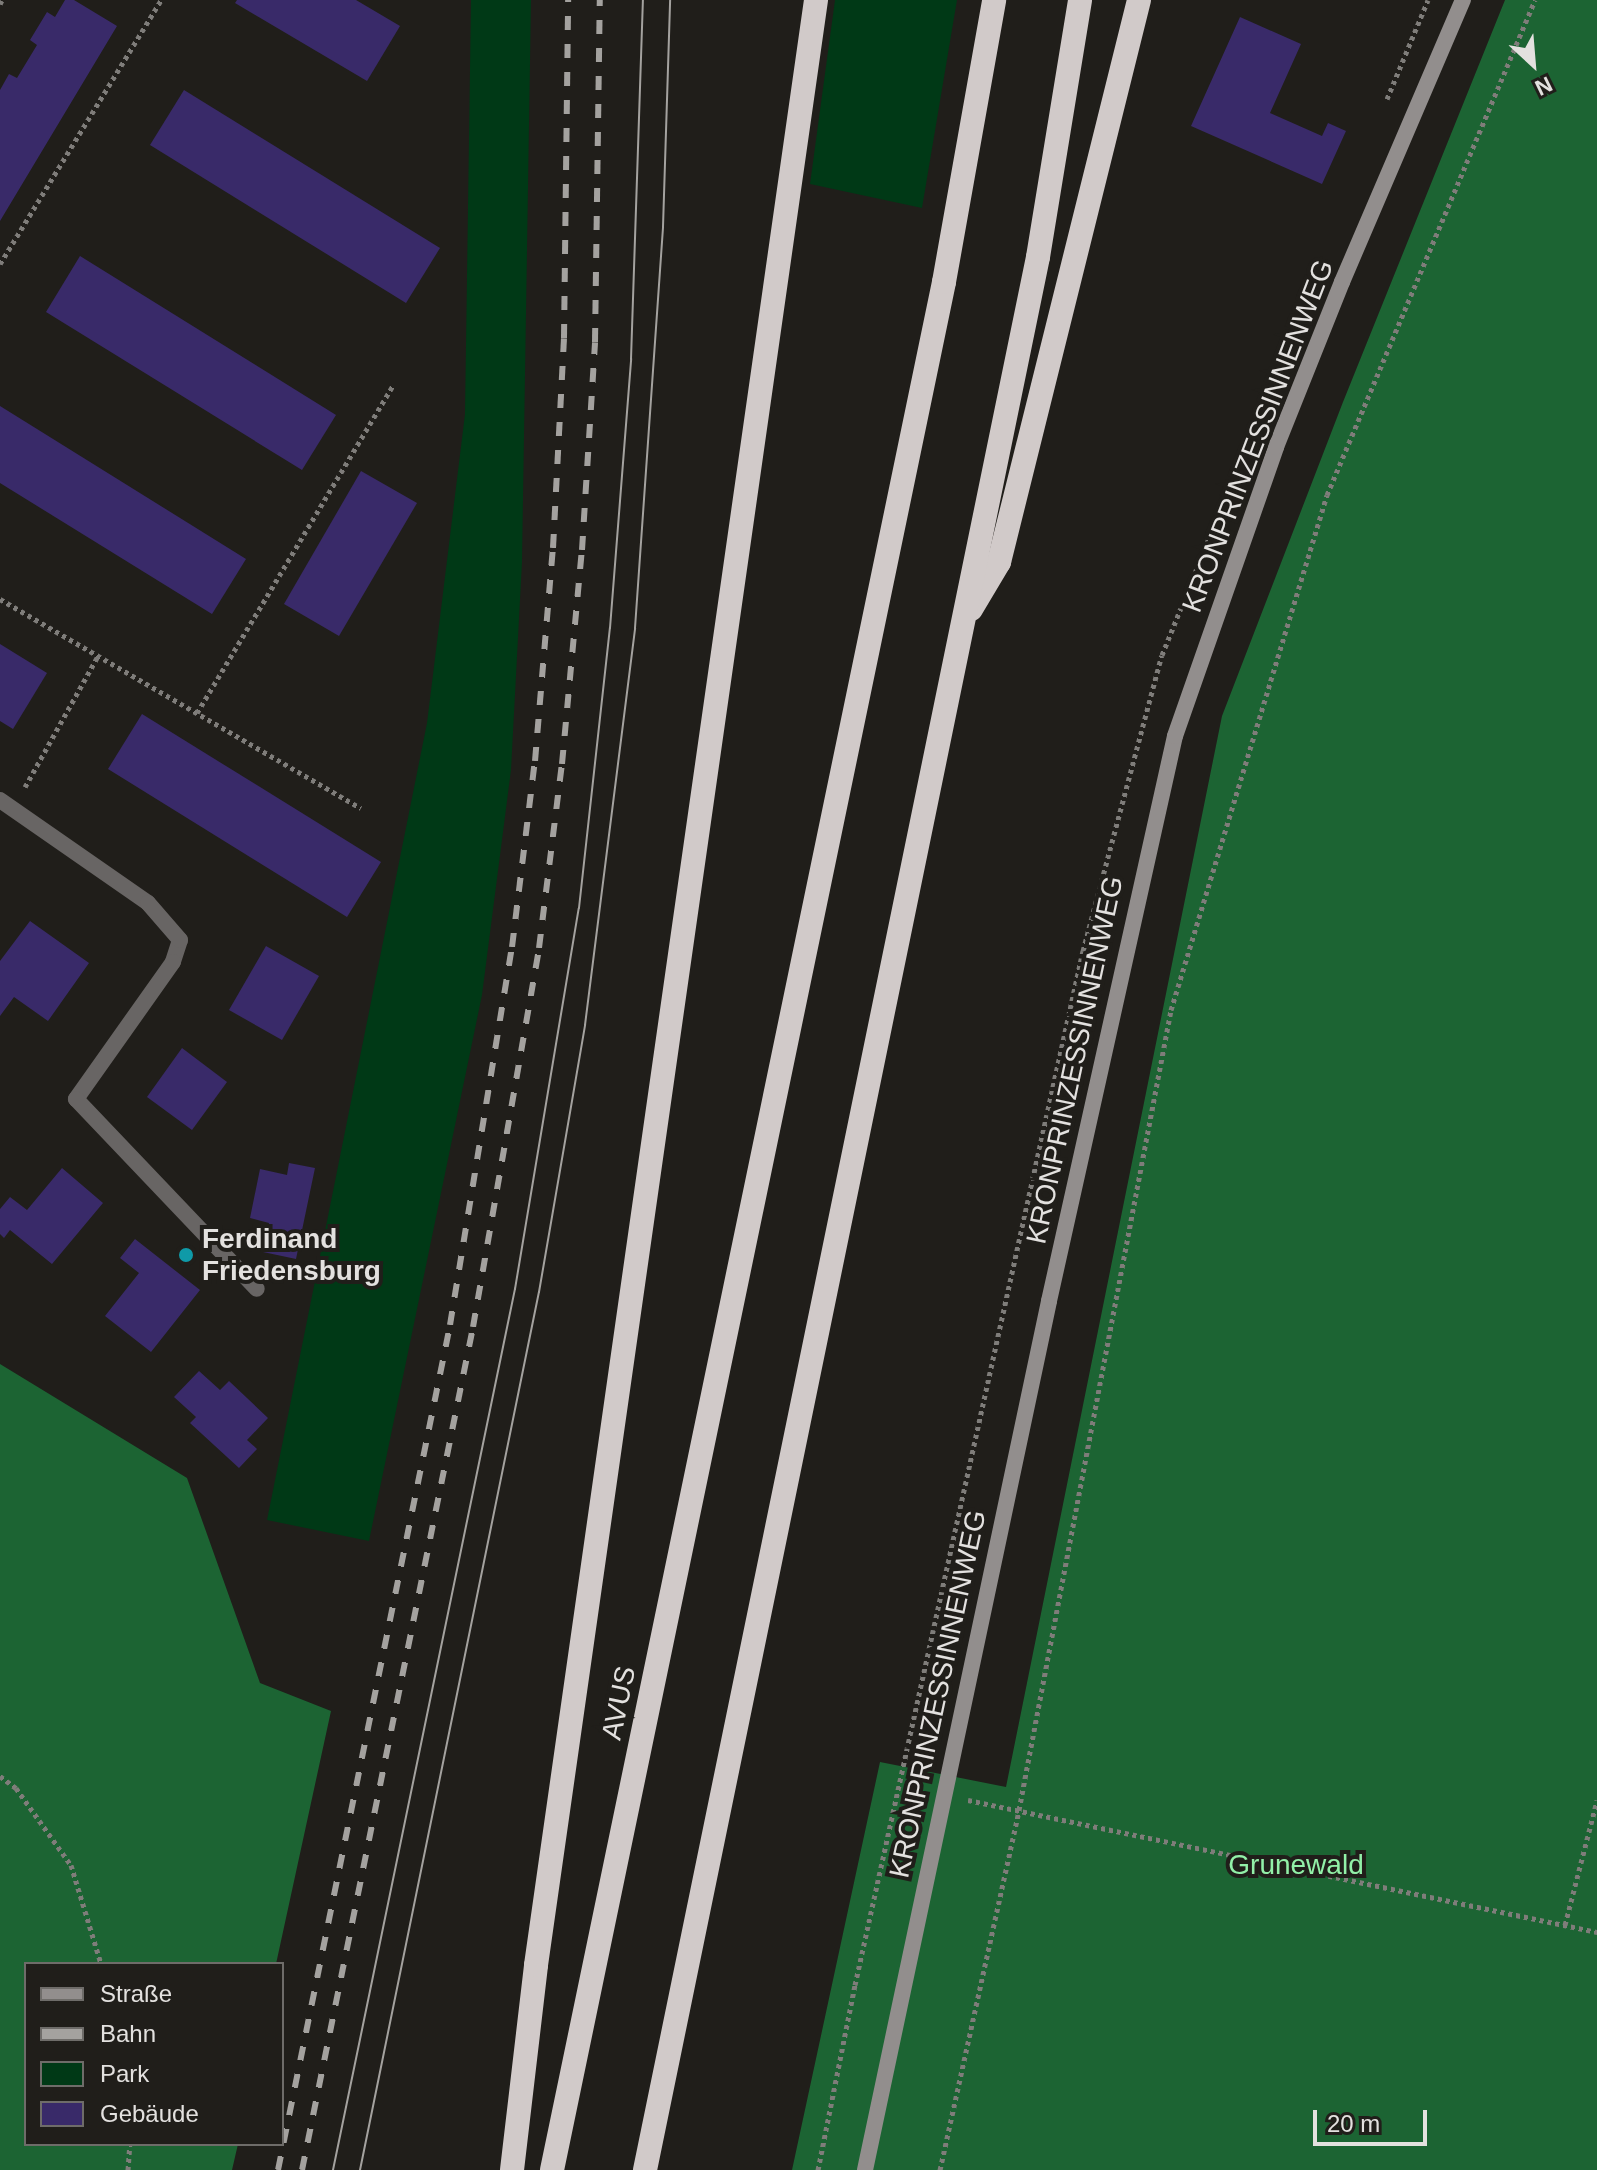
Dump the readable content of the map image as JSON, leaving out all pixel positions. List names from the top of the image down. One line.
{"streets":{"highway":["AVUS"],"street":["KRONPRINZESSINNENWEG"]},"parks":["Grunewald"],"places":["Ferdinand Friedensburg"],"legend":["Straße","Bahn","Park","Gebäude"],"scale_bar":"20 m","north":"bottom right"}
